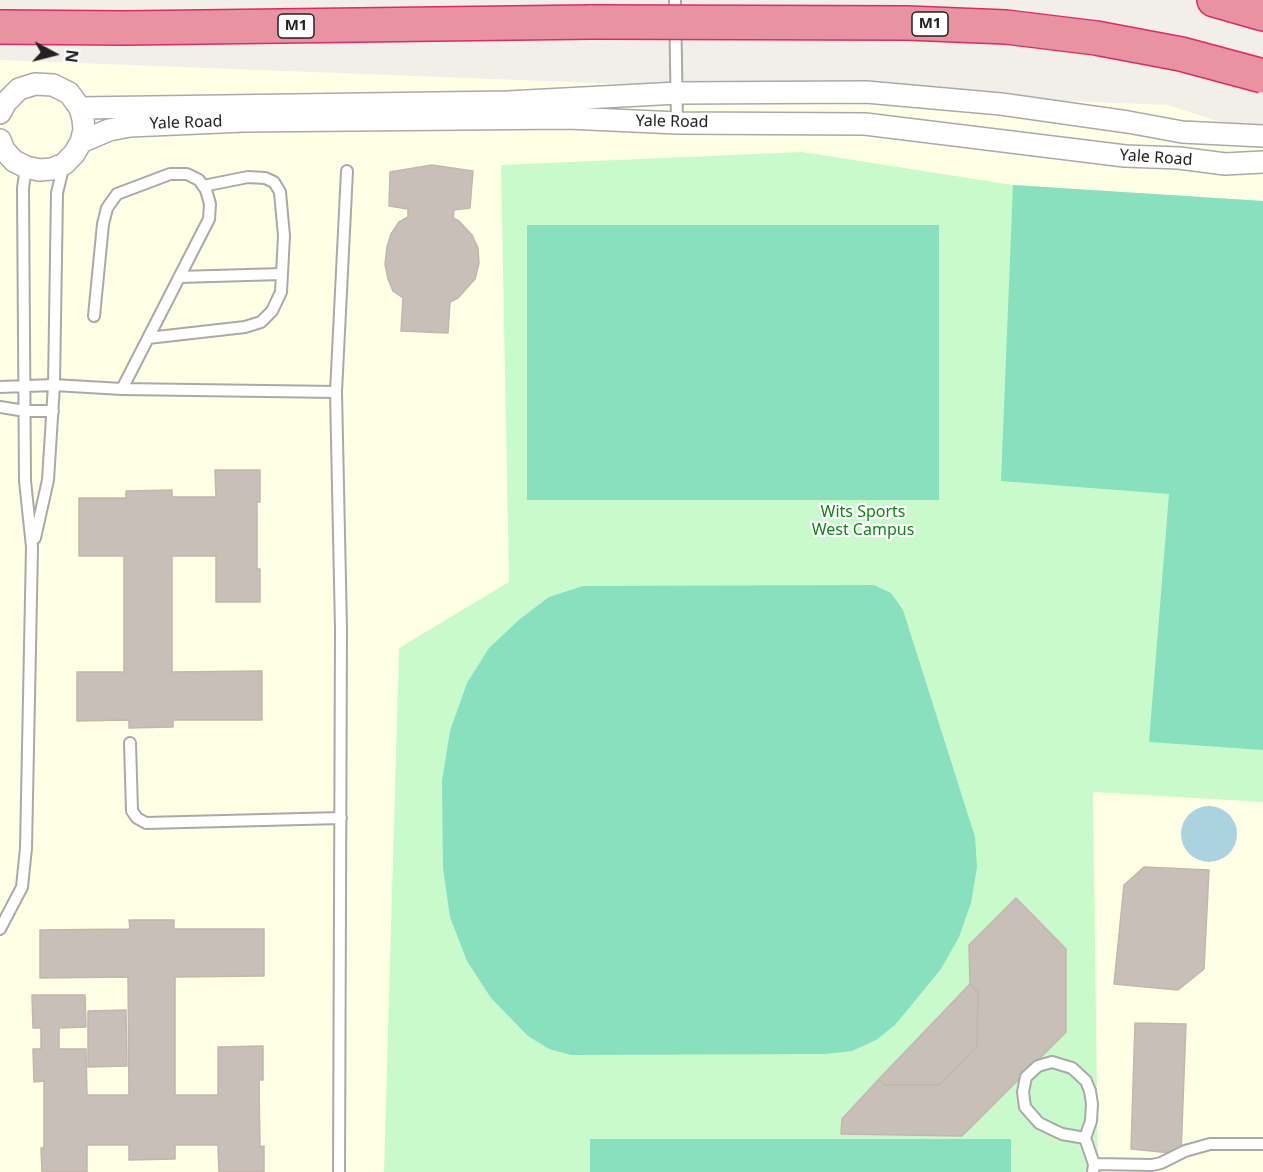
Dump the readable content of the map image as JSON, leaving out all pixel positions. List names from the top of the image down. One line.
{"streets":{"highway":["M1"],"street":["Yale Road"]},"parks":["Wits Sports West Campus"],"north":"right"}
